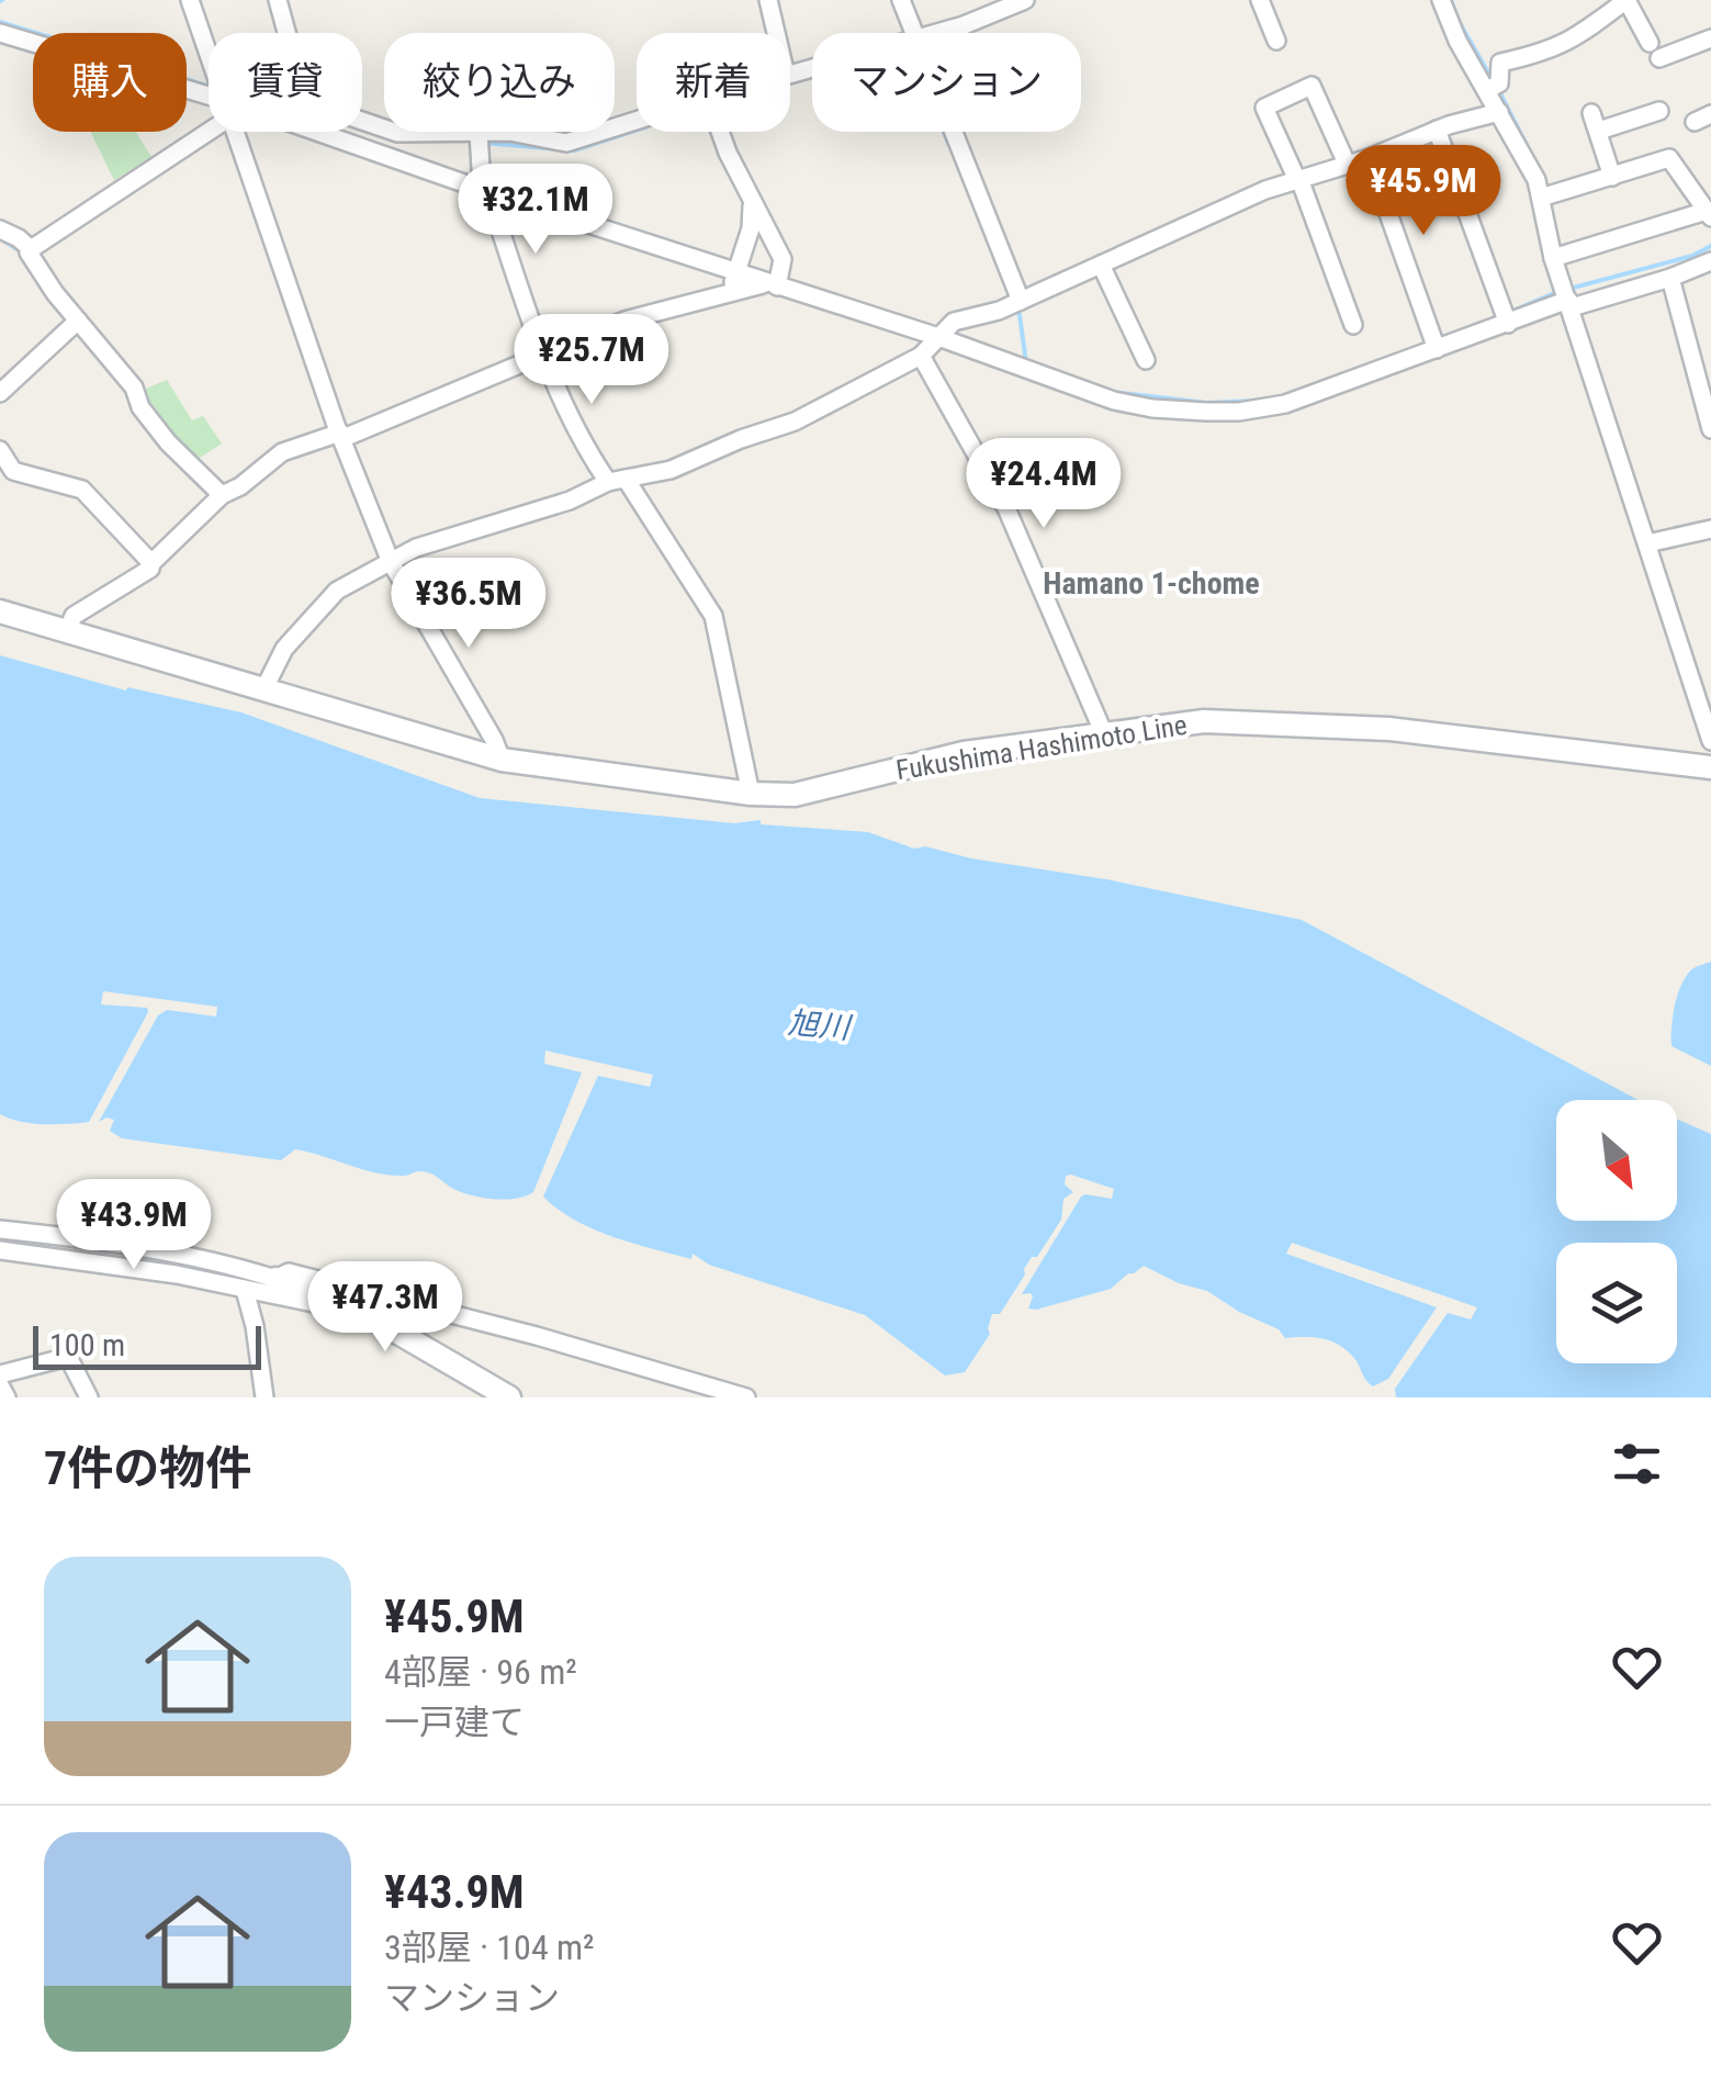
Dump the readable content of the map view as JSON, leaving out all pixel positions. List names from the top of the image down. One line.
{"streets":{"main road":["Fukushima Hashimoto Line"]},"districts":["Hamano 1-chome"],"water":["旭川"],"scale_bar":"100 m","north":"bottom right","page":{"chip":["購入","賃貸","絞り込み","新着","マンション"],"price":["¥45.9M","¥32.1M","¥25.7M","¥24.4M","¥36.5M","¥43.9M","¥47.3M"],"scale":"100 m","heading":"7件の物件","list":[{"name":"¥45.9M","note":"4部屋 · 96 m² · 一戸建て"},{"name":"¥43.9M","note":"3部屋 · 104 m² · マンション"}]}}
